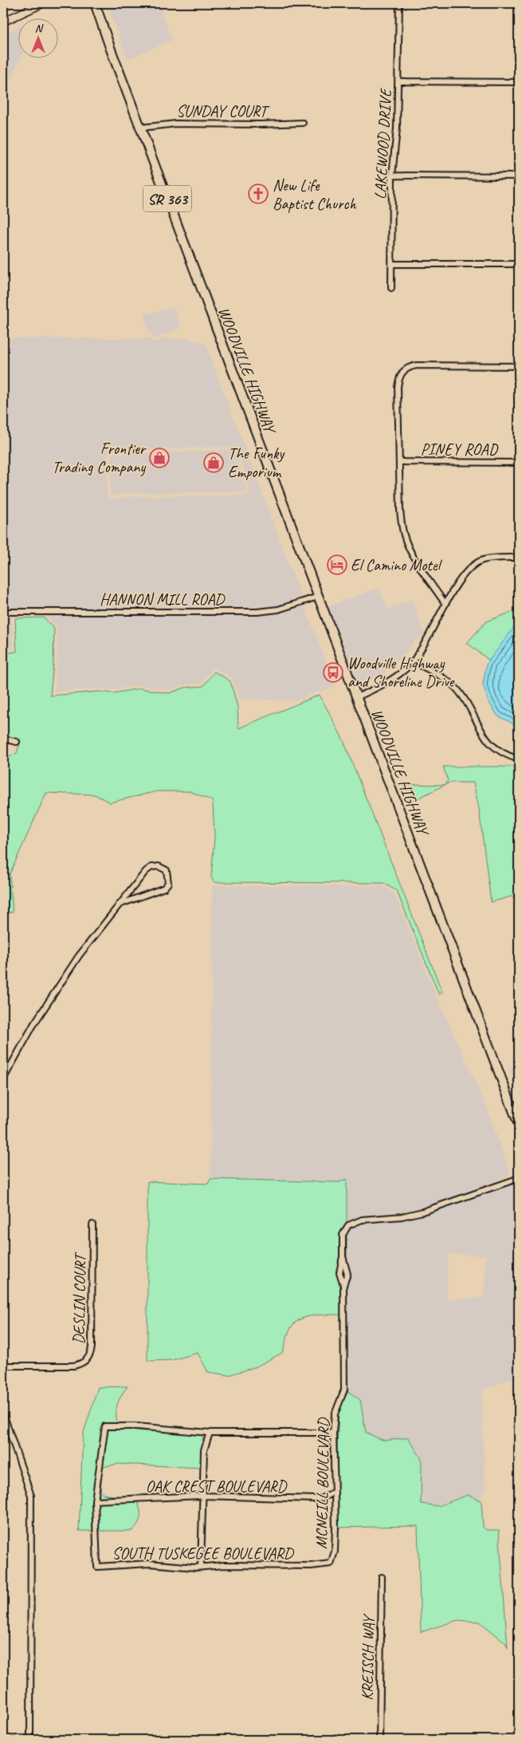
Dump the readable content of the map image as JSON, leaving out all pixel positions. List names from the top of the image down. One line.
{"streets":{"main road":["SR 363","WOODVILLE HIGHWAY"],"street":["SUNDAY COURT","LAKEWOOD DRIVE","PINEY ROAD","HANNON MILL ROAD","DESLIN COURT","MCNEILL BOULEVARD","OAK CREST BOULEVARD","SOUTH TUSKEGEE BOULEVARD","KREISCH WAY"]},"crossings":[["SUNDAY COURT","WOODVILLE HIGHWAY"],["WOODVILLE HIGHWAY","HANNON MILL ROAD"],["MCNEILL BOULEVARD","OAK CREST BOULEVARD"],["MCNEILL BOULEVARD","SOUTH TUSKEGEE BOULEVARD"],["OAK CREST BOULEVARD","SOUTH TUSKEGEE BOULEVARD"]],"places":{"church":["New Life Baptist Church"],"shop":["Frontier Trading Company","The Funky Emporium"],"hotel":["El Camino Motel"],"bus stop":["Woodville Highway and Shoreline Drive"]},"north":"top"}
